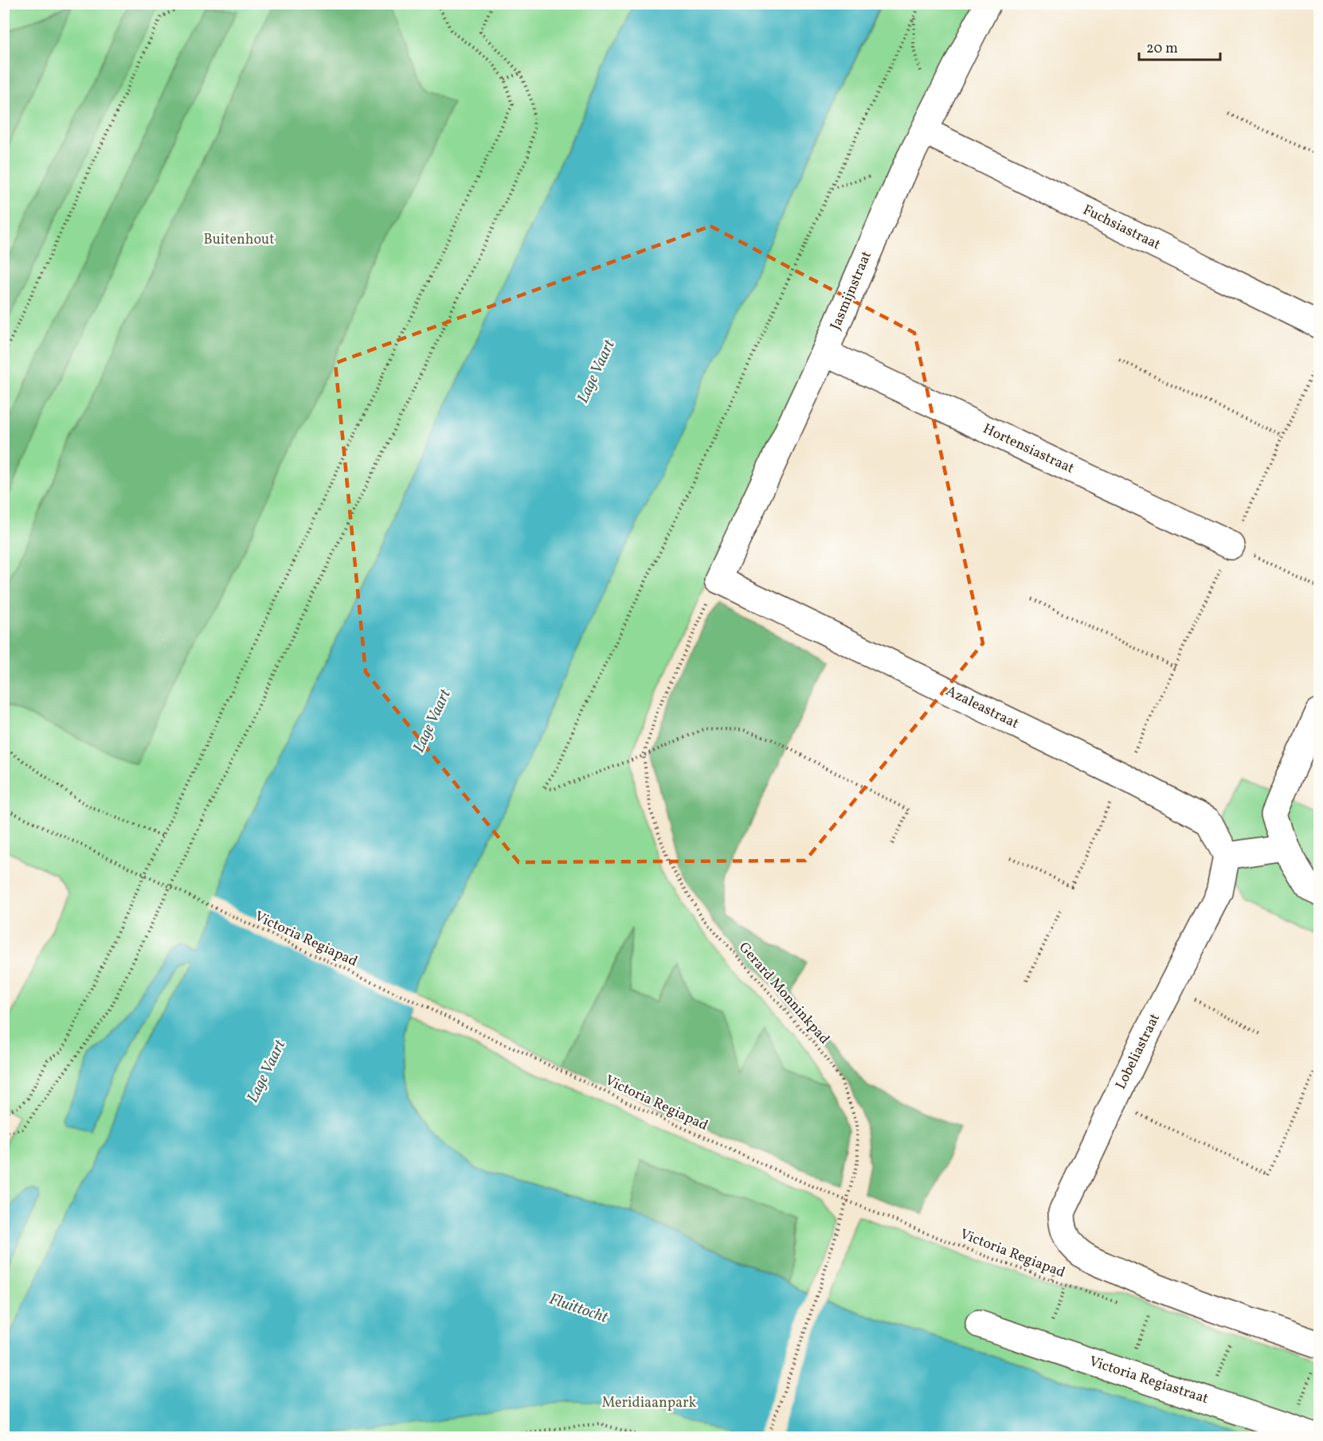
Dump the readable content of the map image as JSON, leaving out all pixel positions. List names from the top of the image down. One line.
{"streets":{"street":["Fuchsiastraat","Jasmijnstraat","Hortensiastraat","Azaleastraat","Lobeliastraat","Victoria Regiastraat"],"path":["Victoria Regiapad","Gerard Monninkpad"]},"crossings":[["Fuchsiastraat","Jasmijnstraat"],["Jasmijnstraat","Hortensiastraat"],["Jasmijnstraat","Azaleastraat"],["Jasmijnstraat","Gerard Monninkpad"],["Azaleastraat","Gerard Monninkpad"],["Azaleastraat","Lobeliastraat"],["Victoria Regiapad","Gerard Monninkpad"]],"water":["Lage Vaart","Fluittocht"],"parks":["Buitenhout","Meridiaanpark"],"scale_bar":"20 m"}
